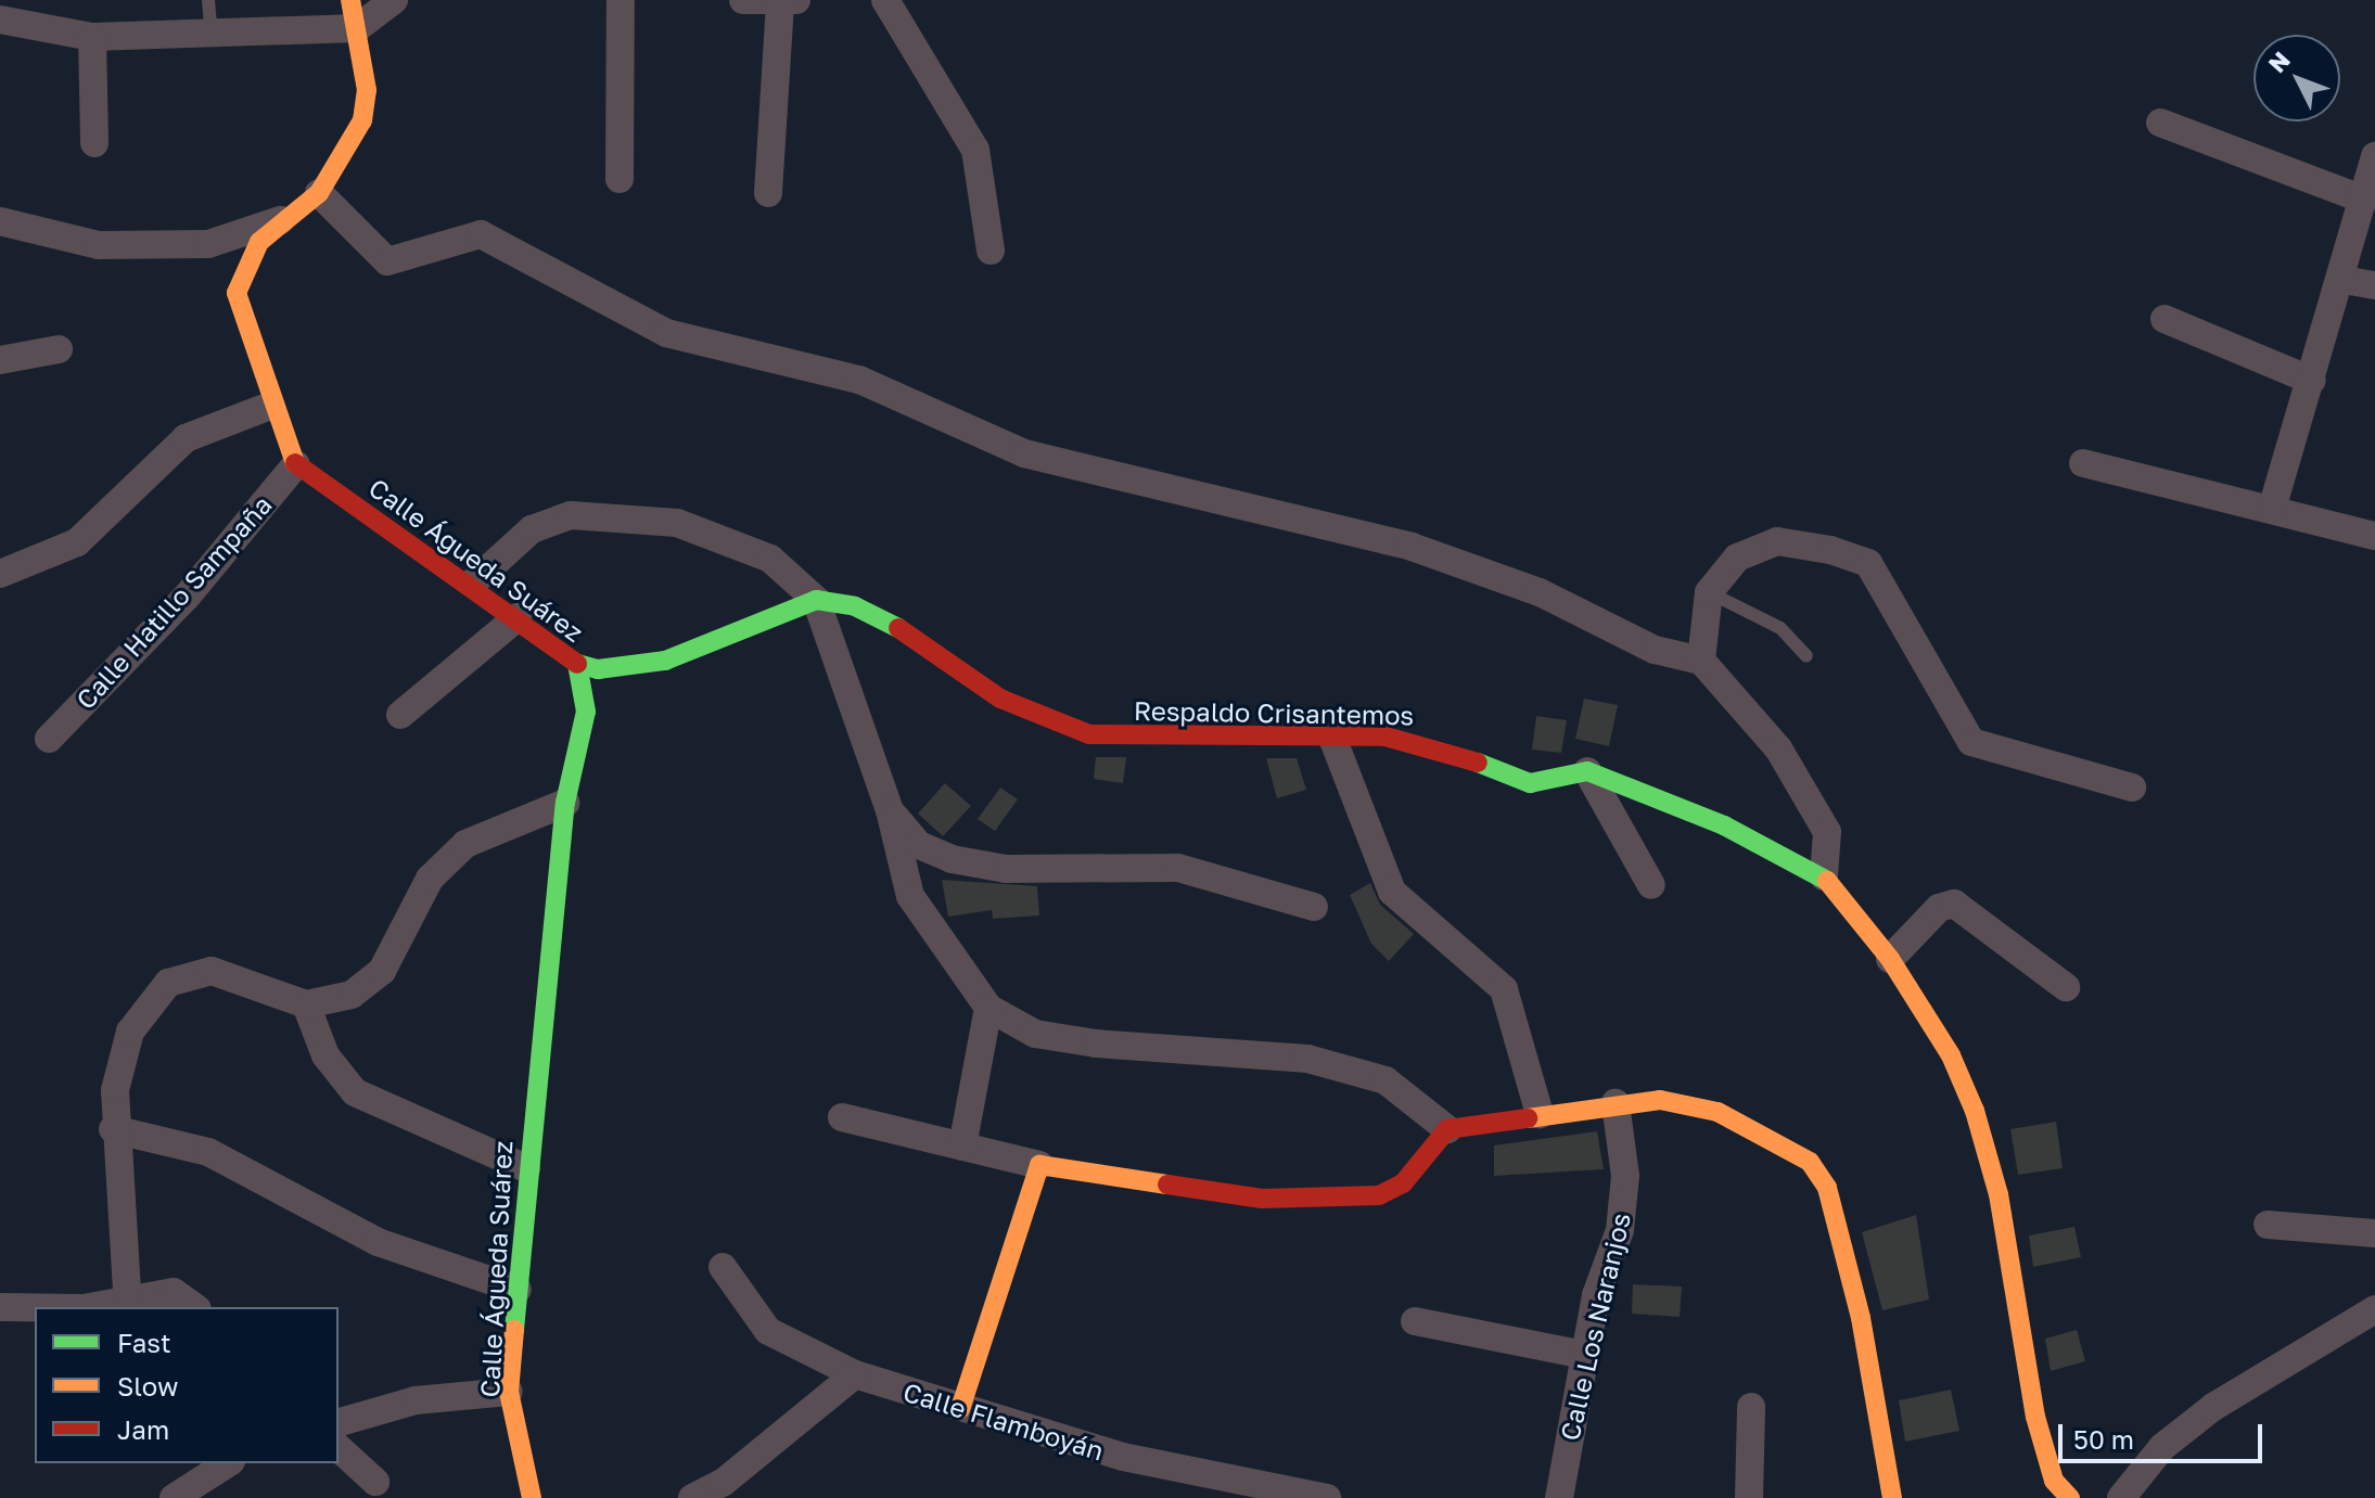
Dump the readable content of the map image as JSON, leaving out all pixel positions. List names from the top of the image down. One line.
{"streets":{"street":["Calle Águeda Suárez","Calle Hatillo Sampaña","Respaldo Crisantemos","Calle Los Naranjos","Calle Flamboyán"]},"crossings":[["Calle Águeda Suárez","Calle Hatillo Sampaña"]],"legend":["Fast","Slow","Jam"],"scale_bar":"50 m","north":"top left"}
